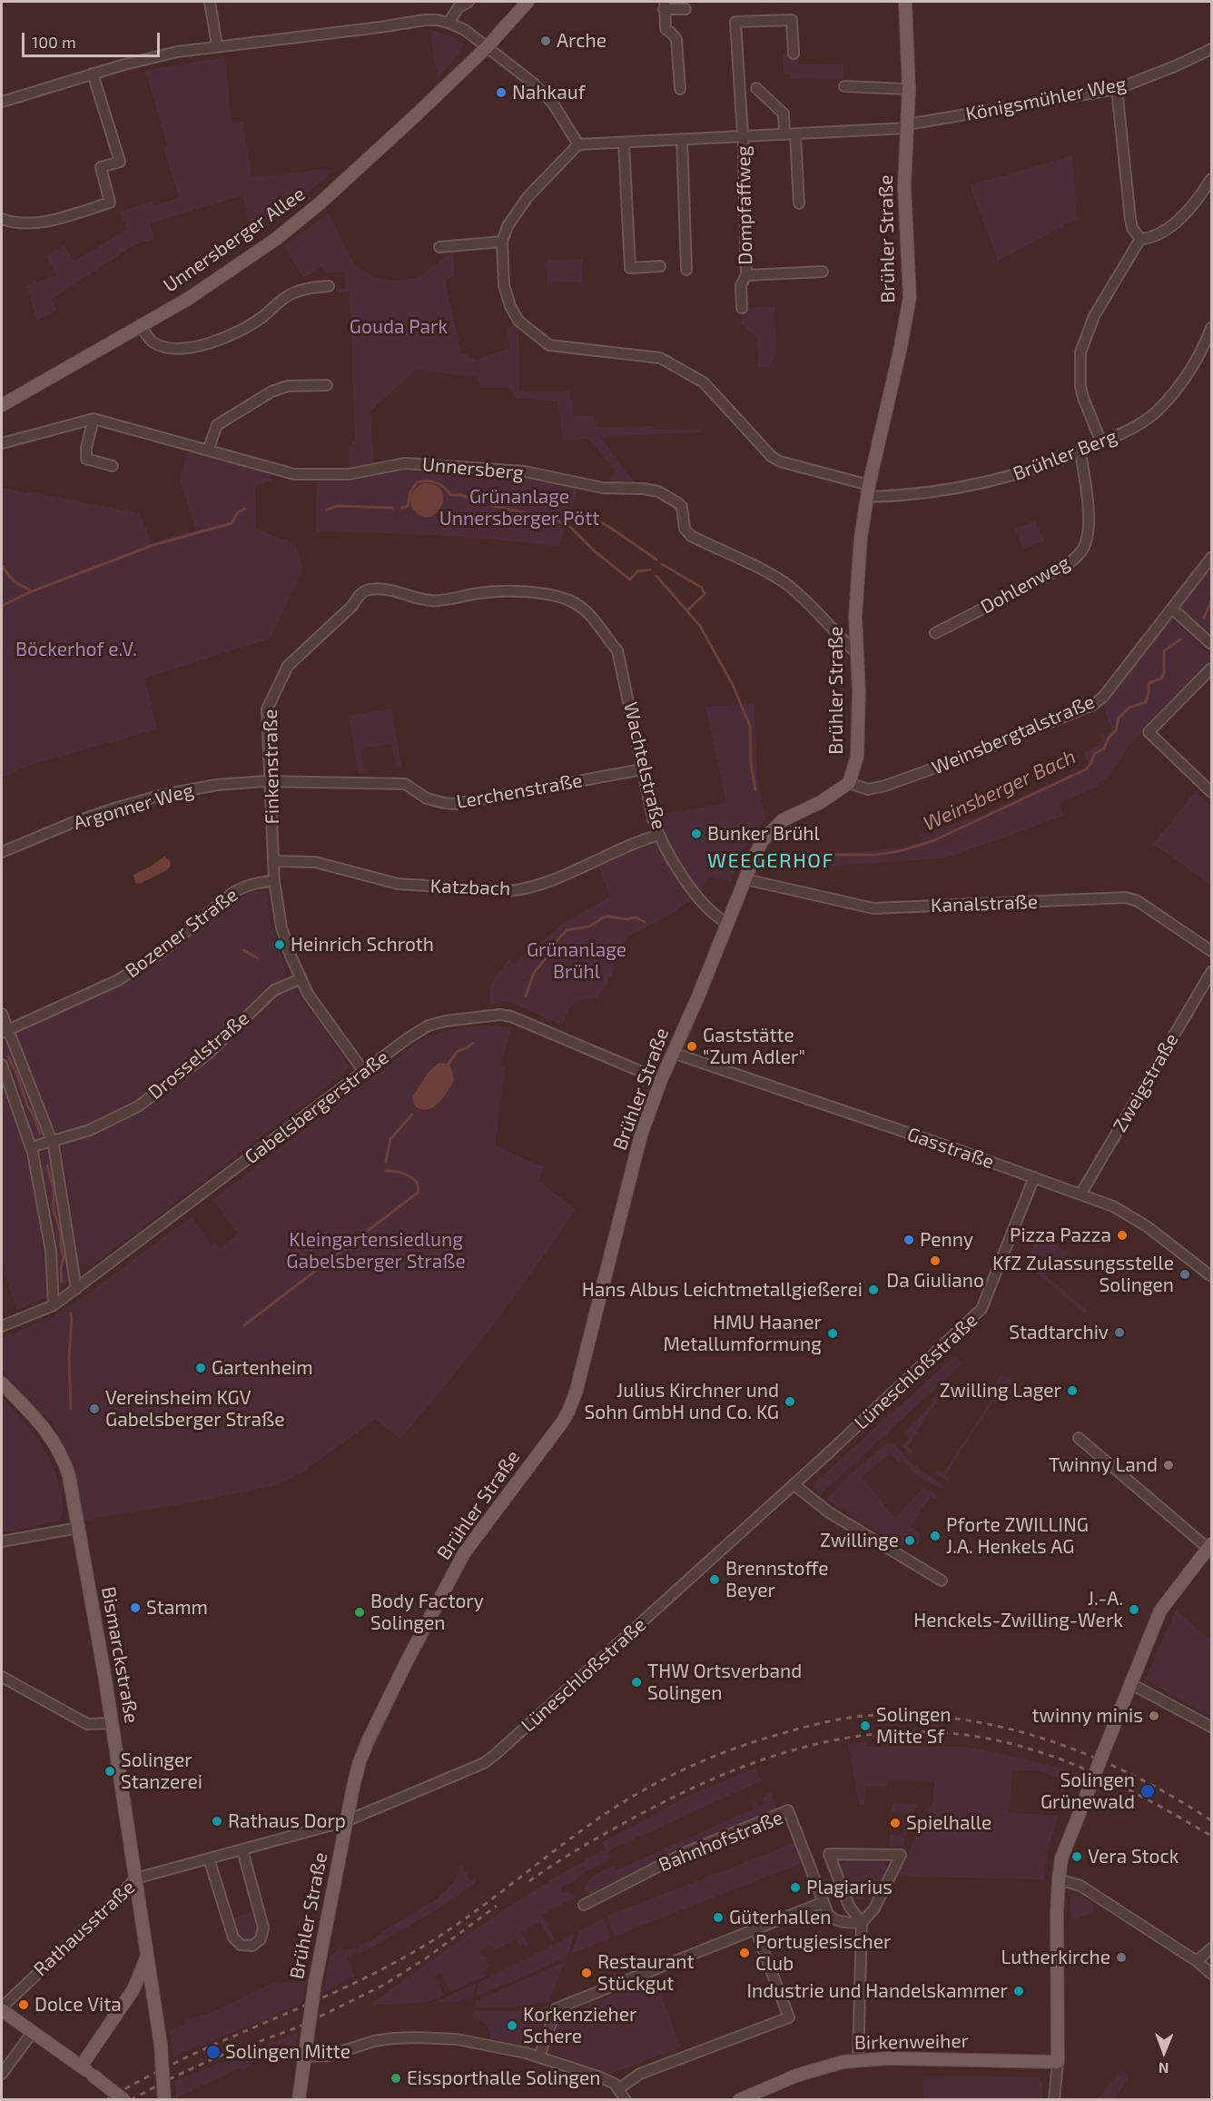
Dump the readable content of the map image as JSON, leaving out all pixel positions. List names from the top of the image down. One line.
{"streets":{"main road":["Brühler Straße","Unnersberger Allee","Bismarckstraße","Birkenweiher"],"street":["Königsmühler Weg","Dompfaffweg","Brühler Berg","Unnersberg","Dohlenweg","Weinsbergtalstraße","Wachtelstraße","Finkenstraße","Lerchenstraße","Argonner Weg","Katzbach","Kanalstraße","Bozener Straße","Drosselstraße","Zweigstraße","Gabelsbergerstraße","Gasstraße","Lüneschloßstraße","Bahnhofstraße","Rathausstraße"]},"crossings":[["Königsmühler Weg","Dompfaffweg"],["Königsmühler Weg","Brühler Straße"],["Brühler Straße","Brühler Berg"],["Brühler Straße","Unnersberg"],["Brühler Straße","Weinsbergtalstraße"],["Brühler Straße","Wachtelstraße"],["Brühler Straße","Kanalstraße"],["Brühler Straße","Gabelsbergerstraße"],["Brühler Straße","Gasstraße"],["Brühler Straße","Lüneschloßstraße"],["Brühler Straße","Rathausstraße"],["Brühler Berg","Dohlenweg"],["Wachtelstraße","Finkenstraße"],["Wachtelstraße","Lerchenstraße"],["Wachtelstraße","Katzbach"],["Finkenstraße","Lerchenstraße"],["Finkenstraße","Argonner Weg"],["Finkenstraße","Katzbach"],["Finkenstraße","Bozener Straße"],["Finkenstraße","Drosselstraße"],["Finkenstraße","Gabelsbergerstraße"],["Lerchenstraße","Argonner Weg"],["Zweigstraße","Gasstraße"],["Gasstraße","Lüneschloßstraße"],["Lüneschloßstraße","Rathausstraße"],["Bismarckstraße","Rathausstraße"]],"districts":["WEEGERHOF"],"water":["Weinsberger Bach"],"parks":["Gouda Park","Grünanlage Unnersberger Pött","Böckerhof e.V.","Grünanlage Brühl","Kleingartensiedlung Gabelsberger Straße"],"places":["Arche","Nahkauf","Bunker Brühl","Heinrich Schroth","Gaststätte \"Zum Adler\"","Pizza Pazza","Penny","Da Giuliano","KfZ Zulassungsstelle Solingen","Hans Albus Leichtmetallgießerei","Stadtarchiv","HMU Haaner Metallumformung","Gartenheim","Zwilling Lager","Julius Kirchner und Sohn GmbH und Co. KG","Vereinsheim KGV Gabelsberger Straße","Twinny Land","Pforte ZWILLING J.A. Henkels AG","Zwillinge","Brennstoffe Beyer","Stamm","J.-A. Henckels-Zwilling-Werk","Body Factory Solingen","THW Ortsverband Solingen","twinny minis","Solingen Mitte Sf","Solinger Stanzerei","Solingen Grünewald","Rathaus Dorp","Spielhalle","Vera Stock","Plagiarius","Güterhallen","Portugiesischer Club","Lutherkirche","Restaurant Stückgut","Industrie und Handelskammer","Dolce Vita","Korkenzieher Schere","Solingen Mitte","Eissporthalle Solingen"],"scale_bar":"100 m","north":"bottom"}
